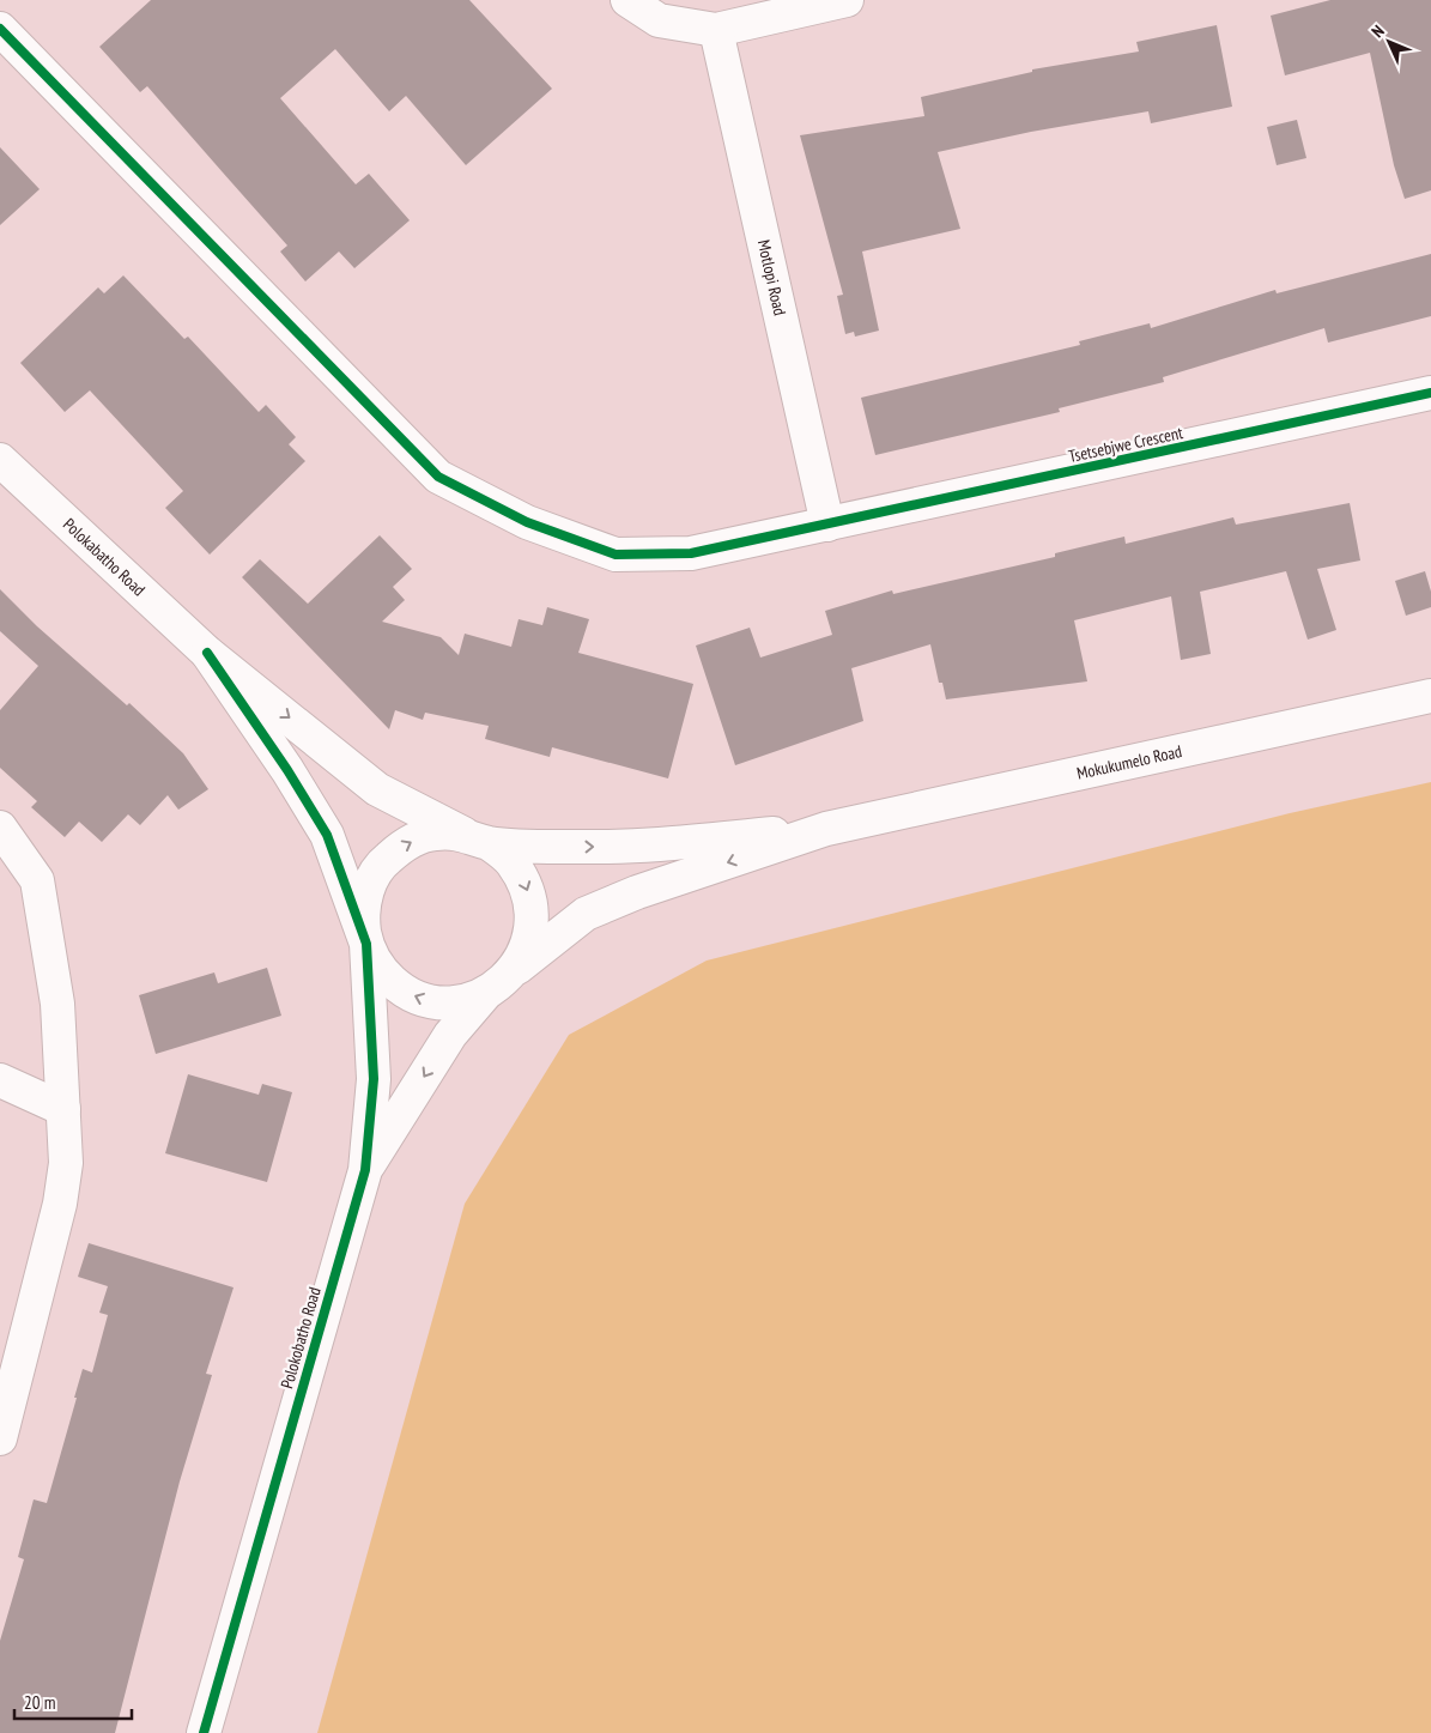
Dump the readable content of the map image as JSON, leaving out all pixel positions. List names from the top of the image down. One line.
{"streets":{"street":["Motlopi Road","Tsetsebjwe Crescent","Polokabatho Road","Mokukumelo Road","Polokobatho Road"]},"crossings":[["Motlopi Road","Tsetsebjwe Crescent"]],"scale_bar":"20 m","north":"top left"}
